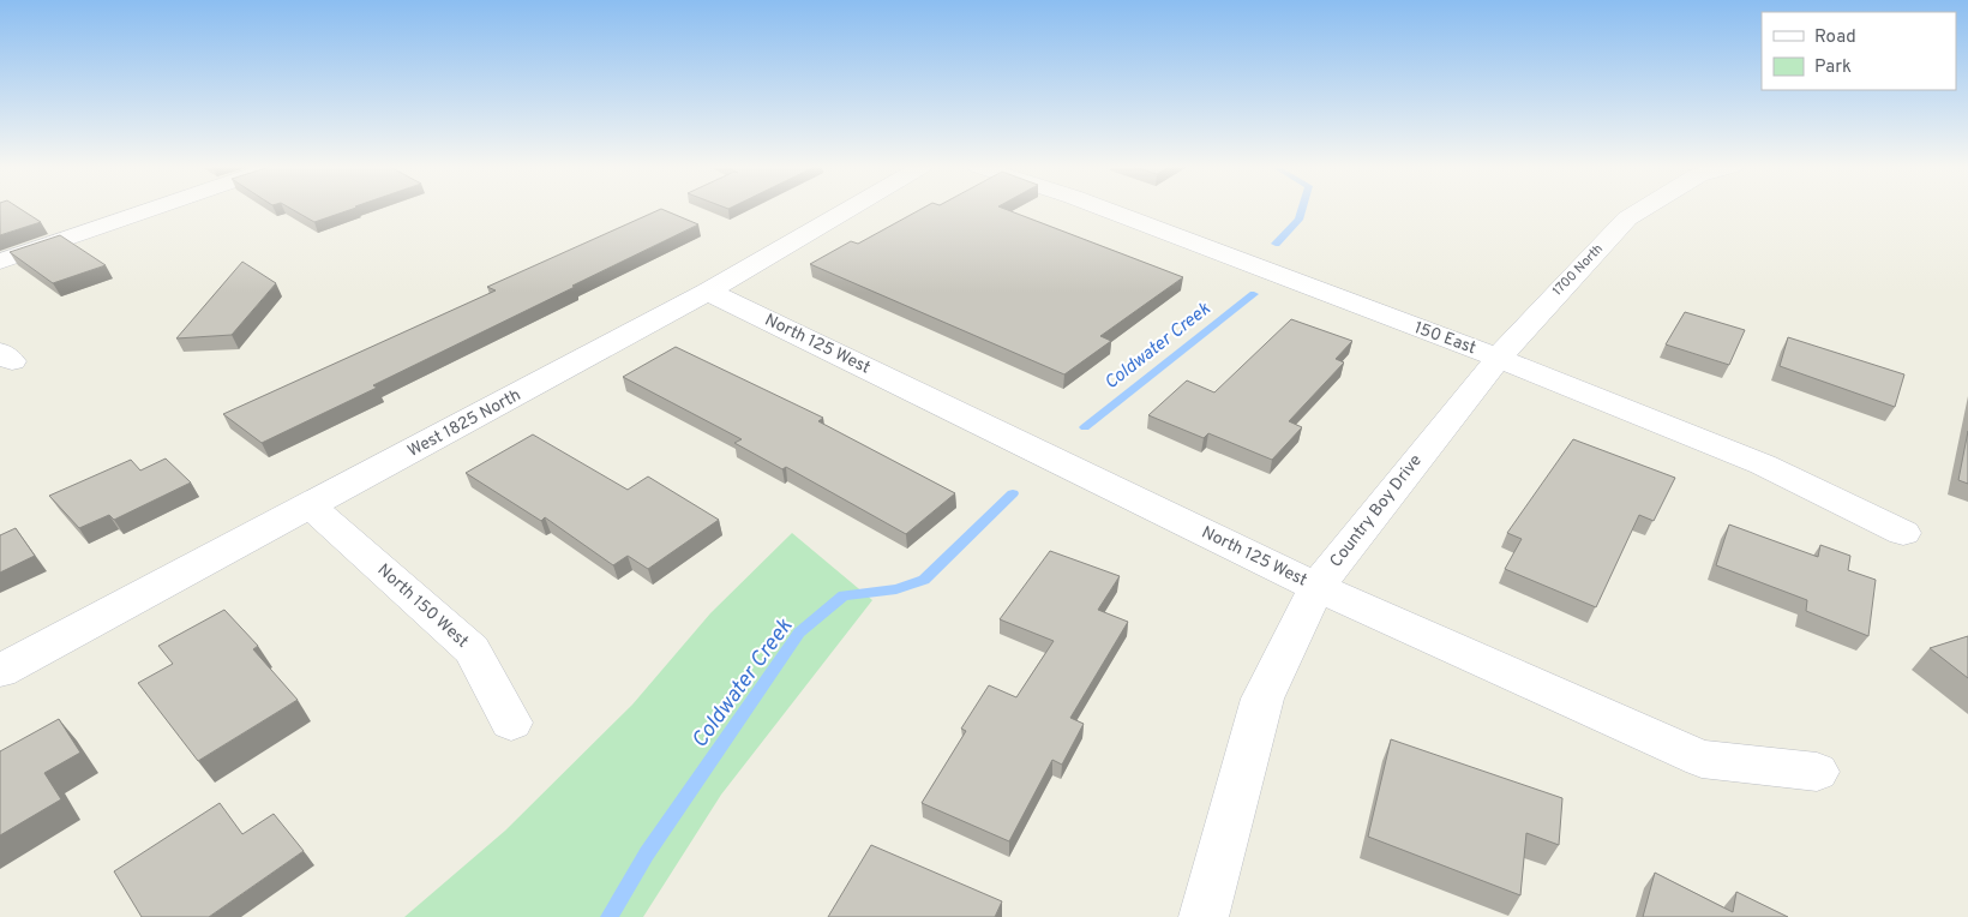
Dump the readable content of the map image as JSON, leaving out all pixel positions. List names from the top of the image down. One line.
{"streets":{"street":["1700 North","150 East","North 125 West","West 1825 North","Country Boy Drive","North 150 West"]},"crossings":[["1700 North","150 East"],["1700 North","Country Boy Drive"],["150 East","Country Boy Drive"],["North 125 West","West 1825 North"],["North 125 West","Country Boy Drive"],["West 1825 North","North 150 West"]],"water":["Coldwater Creek"],"legend":["Road","Park"]}
